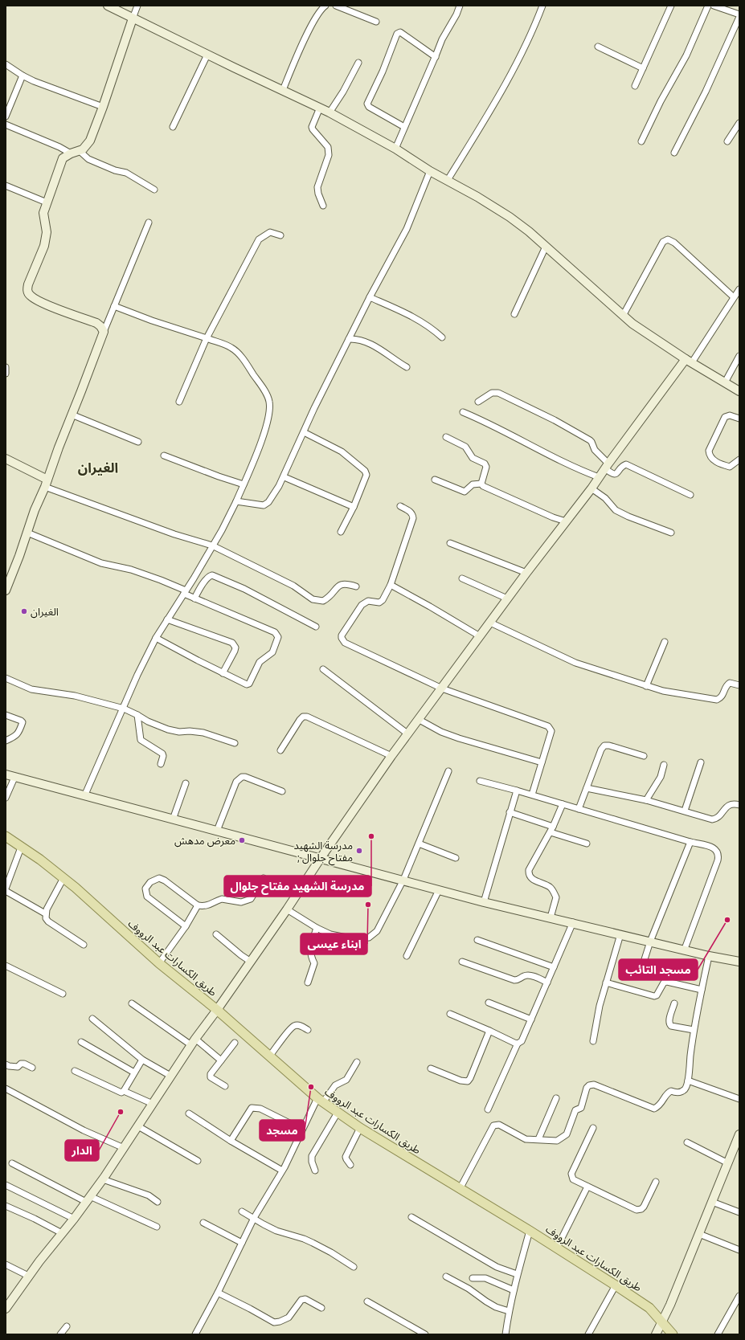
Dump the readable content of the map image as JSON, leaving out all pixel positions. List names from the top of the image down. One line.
{"streets":{"main road":["طريق الكسارات عبد الرووف"]},"districts":["الغيران"],"places":["الغيران","مدرسة الشهيد مفتاح جلوال","معرض مدهش","مدرسة الشهيد ; مفتاح جلوال","ابناء عيسى","مسجد التائب","مسجد","الدار"]}
